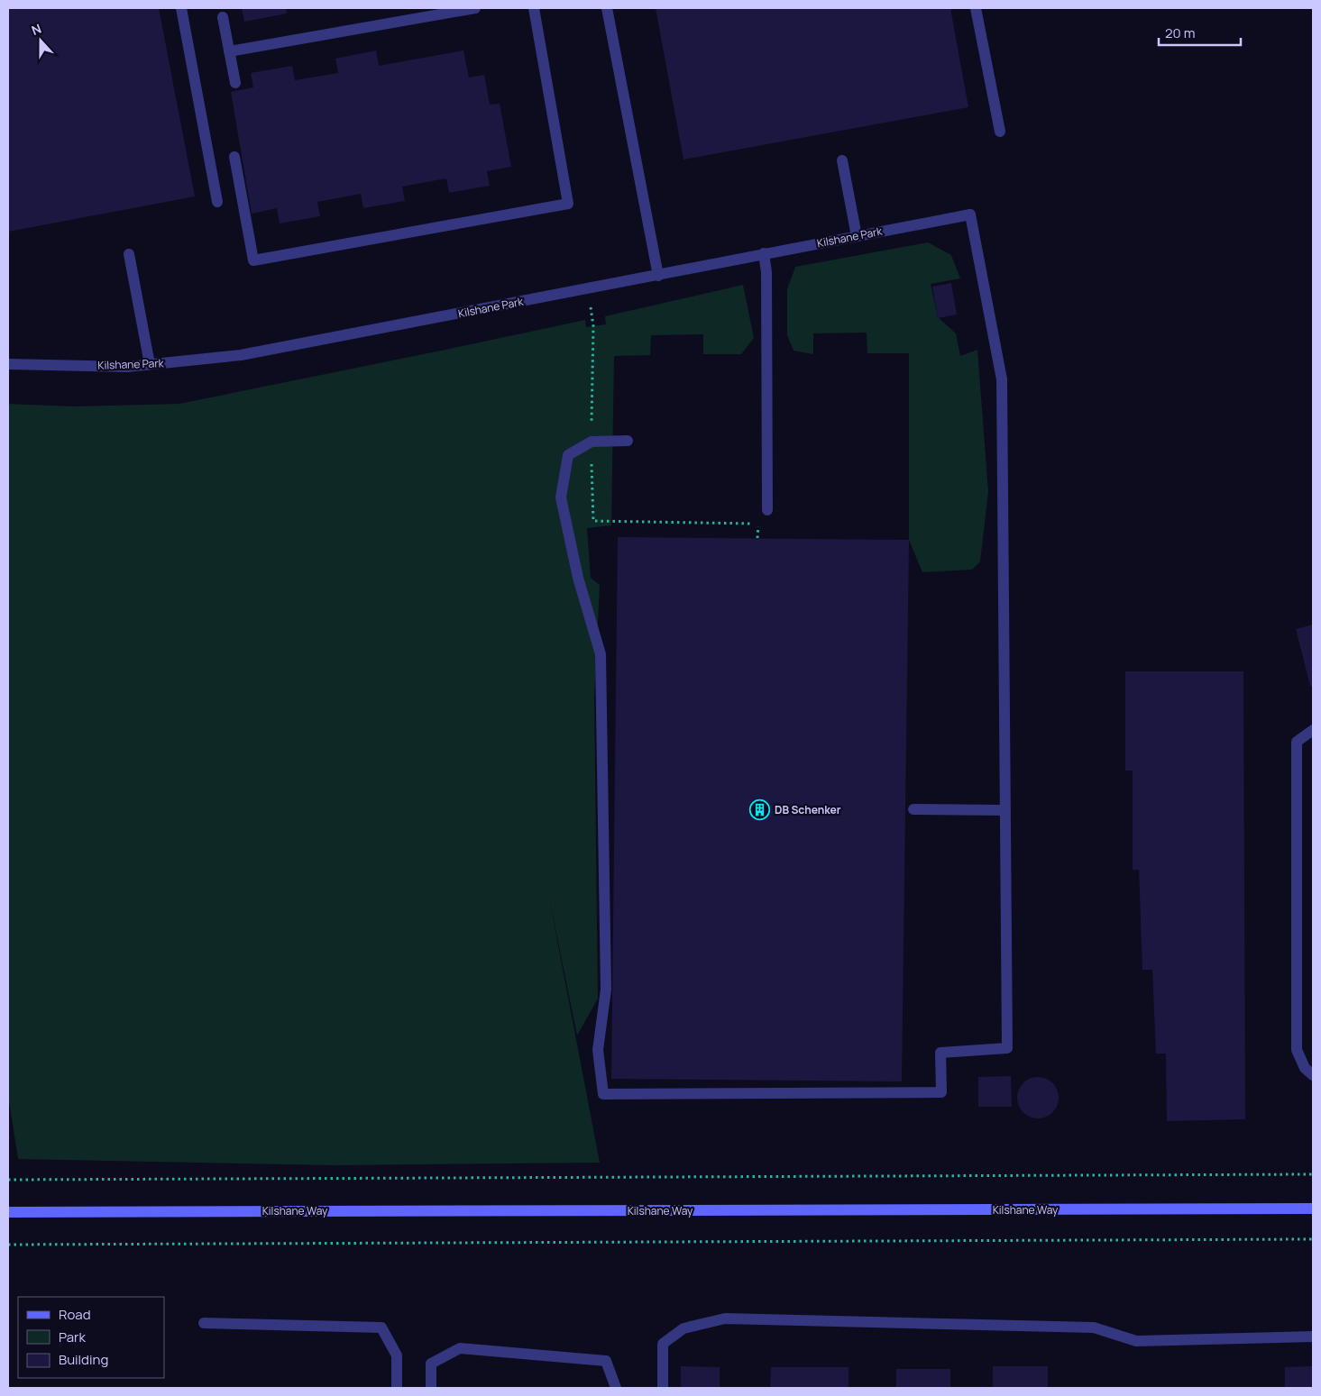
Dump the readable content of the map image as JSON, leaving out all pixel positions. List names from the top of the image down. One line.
{"streets":{"street":["Kilshane Park","Kilshane Way"]},"places":{"building":["DB Schenker"]},"legend":["Road","Park","Building"],"scale_bar":"20 m","north":"top"}
